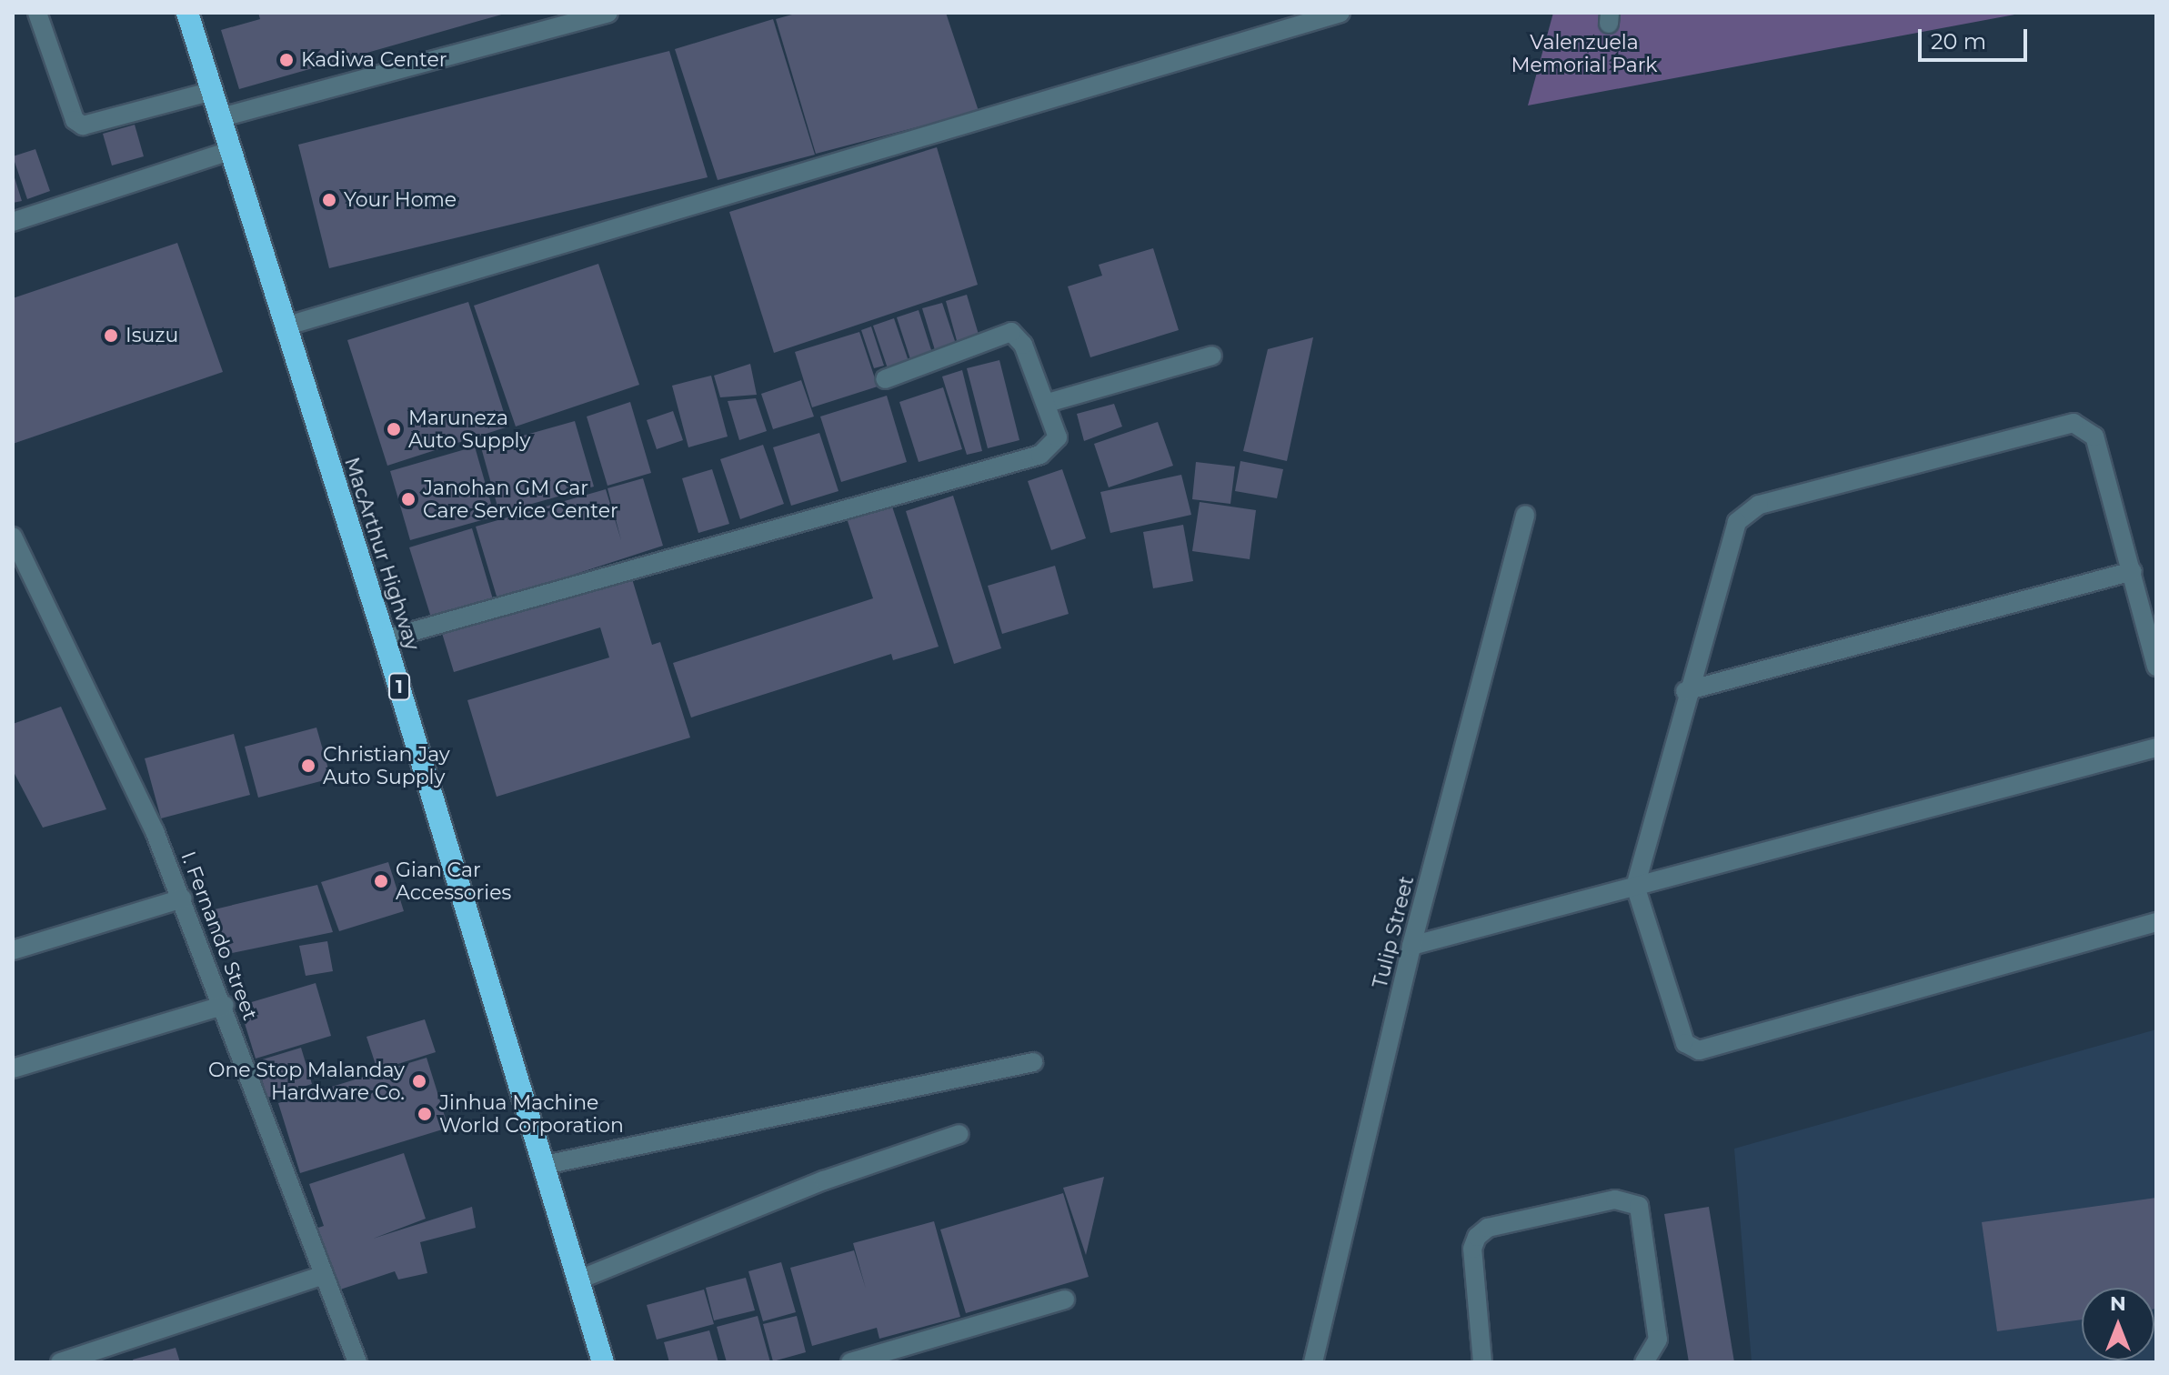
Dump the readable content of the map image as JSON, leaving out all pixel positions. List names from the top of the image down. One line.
{"streets":{"highway":["MacArthur Highway","1"],"street":["Tulip Street","I. Fernando Street"]},"parks":["Valenzuela Memorial Park"],"places":["Kadiwa Center","Your Home","Isuzu","Maruneza Auto Supply","Janohan GM Car Care Service Center","Christian Jay Auto Supply","Gian Car Accessories","One Stop Malanday Hardware Co.","Jinhua Machine World Corporation"],"scale_bar":"20 m","north":"top"}
